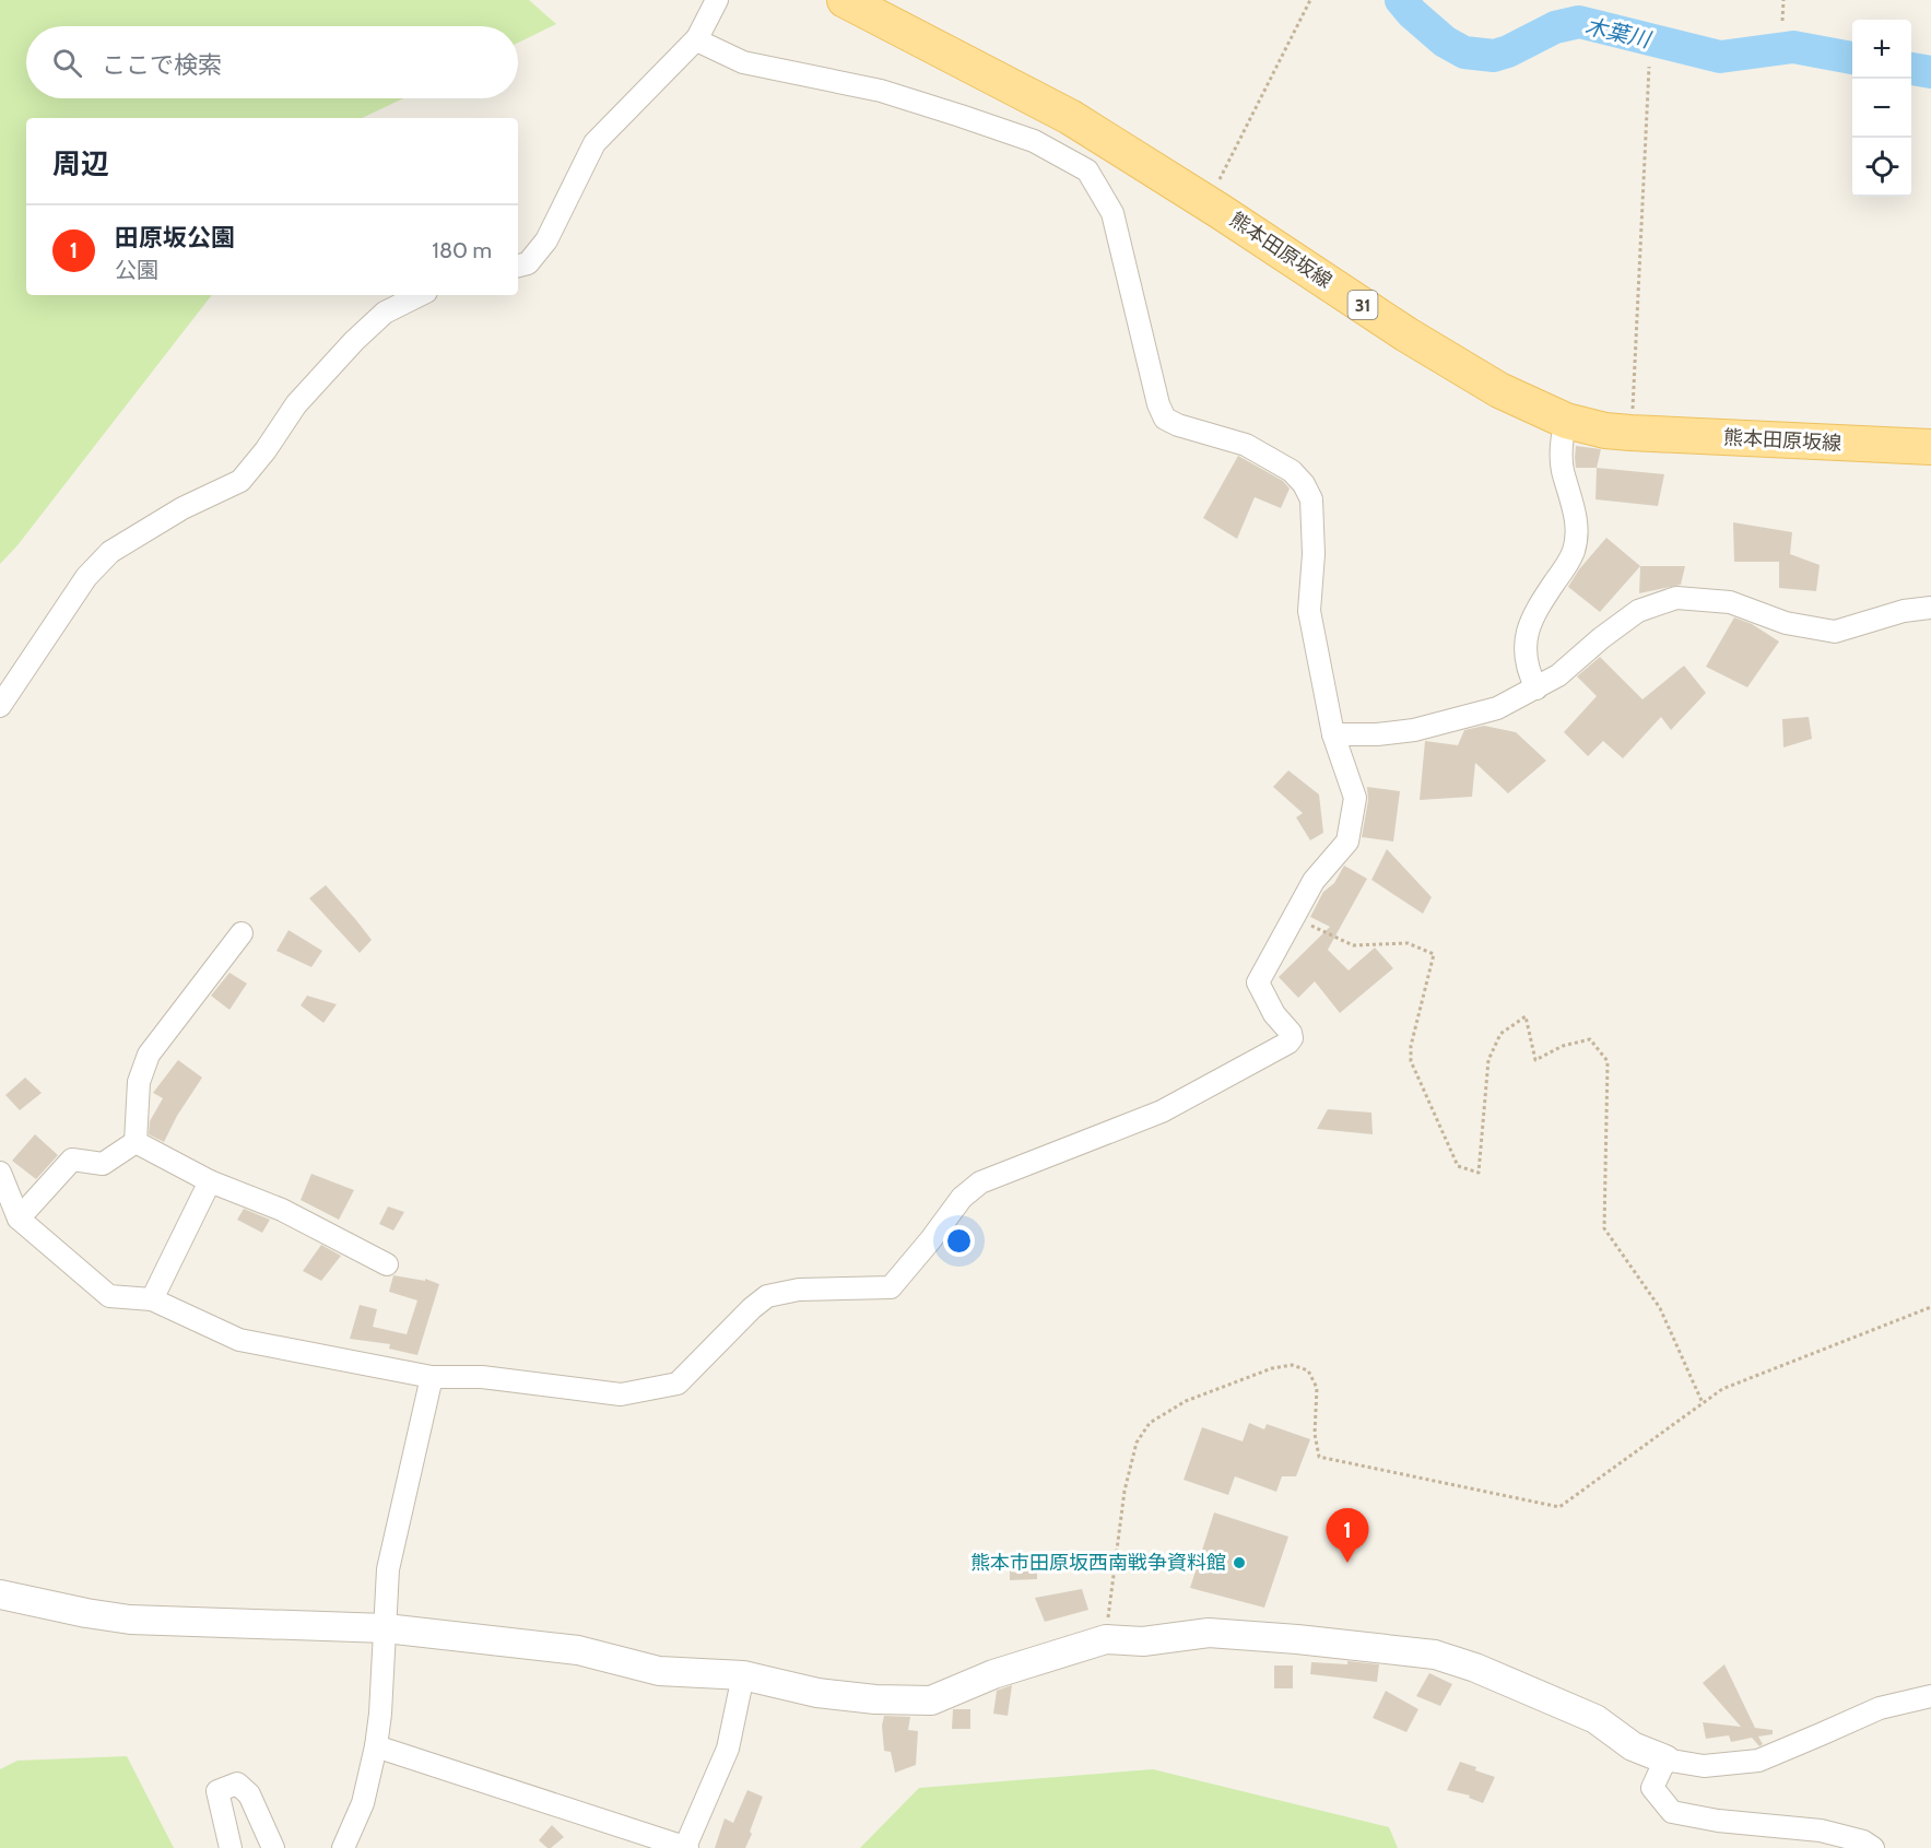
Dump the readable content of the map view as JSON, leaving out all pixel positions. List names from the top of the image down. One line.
{"streets":{"main road":["熊本田原坂線","31"]},"water":["木葉川"],"places":["熊本市田原坂西南戦争資料館"],"page":{"map_buttons":["+","−"],"search":"ここで検索","heading":"周辺","list":[{"mark":"1","name":"田原坂公園","note":"公園","value":"180 m"}],"pins":"1"}}
